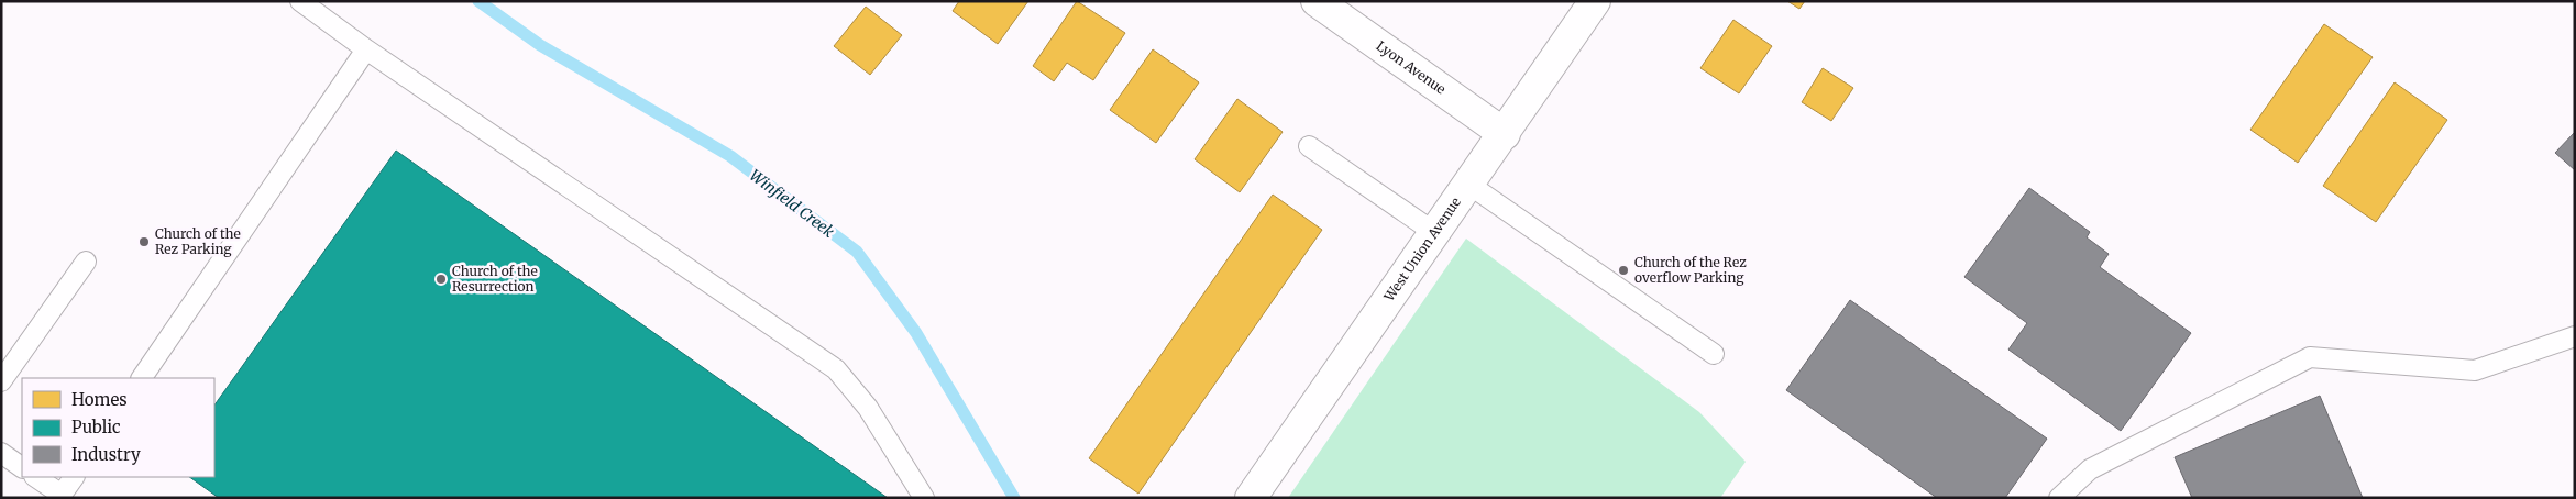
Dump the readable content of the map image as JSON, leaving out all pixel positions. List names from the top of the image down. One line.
{"streets":{"street":["Lyon Avenue","West Union Avenue"]},"crossings":[["Lyon Avenue","West Union Avenue"]],"water":["Winfield Creek"],"places":["Church of the Rez Parking","Church of the Rez overflow Parking","Church of the Resurrection"],"legend":["Homes","Public","Industry"]}
